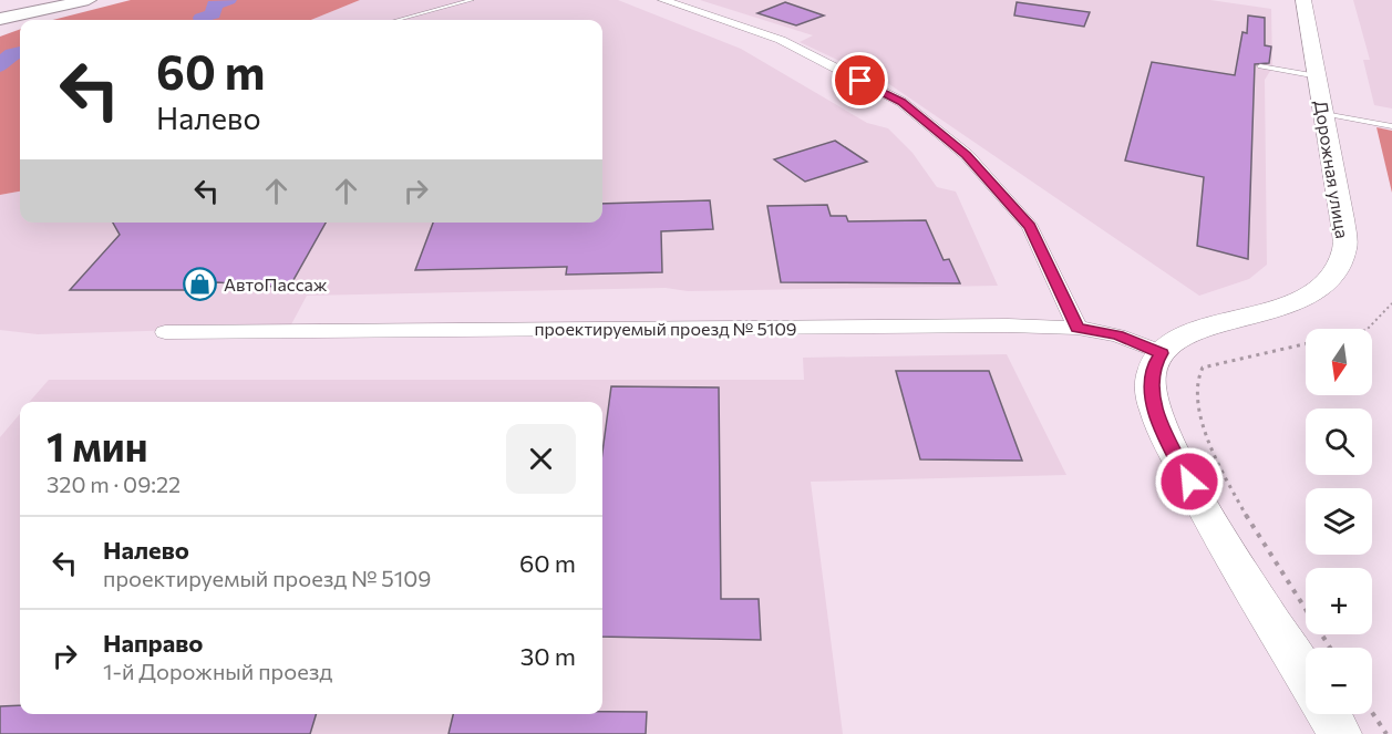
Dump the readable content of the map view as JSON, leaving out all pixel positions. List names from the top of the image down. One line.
{"streets":{"main road":["Дорожная улица"],"street":["проектируемый проезд № 5109"]},"crossings":[["Дорожная улица","проектируемый проезд № 5109"]],"places":{"shop":["АвтоПассаж"]},"north":"bottom","page":{"turn":["60 m","Налево"],"map_buttons":["+","−"],"heading":["1 мин","320 m · 09:22"],"list":[{"name":"Налево","note":"проектируемый проезд № 5109","value":"60 m"},{"name":"Направо","note":"1-й Дорожный проезд","value":"30 m"}]}}
